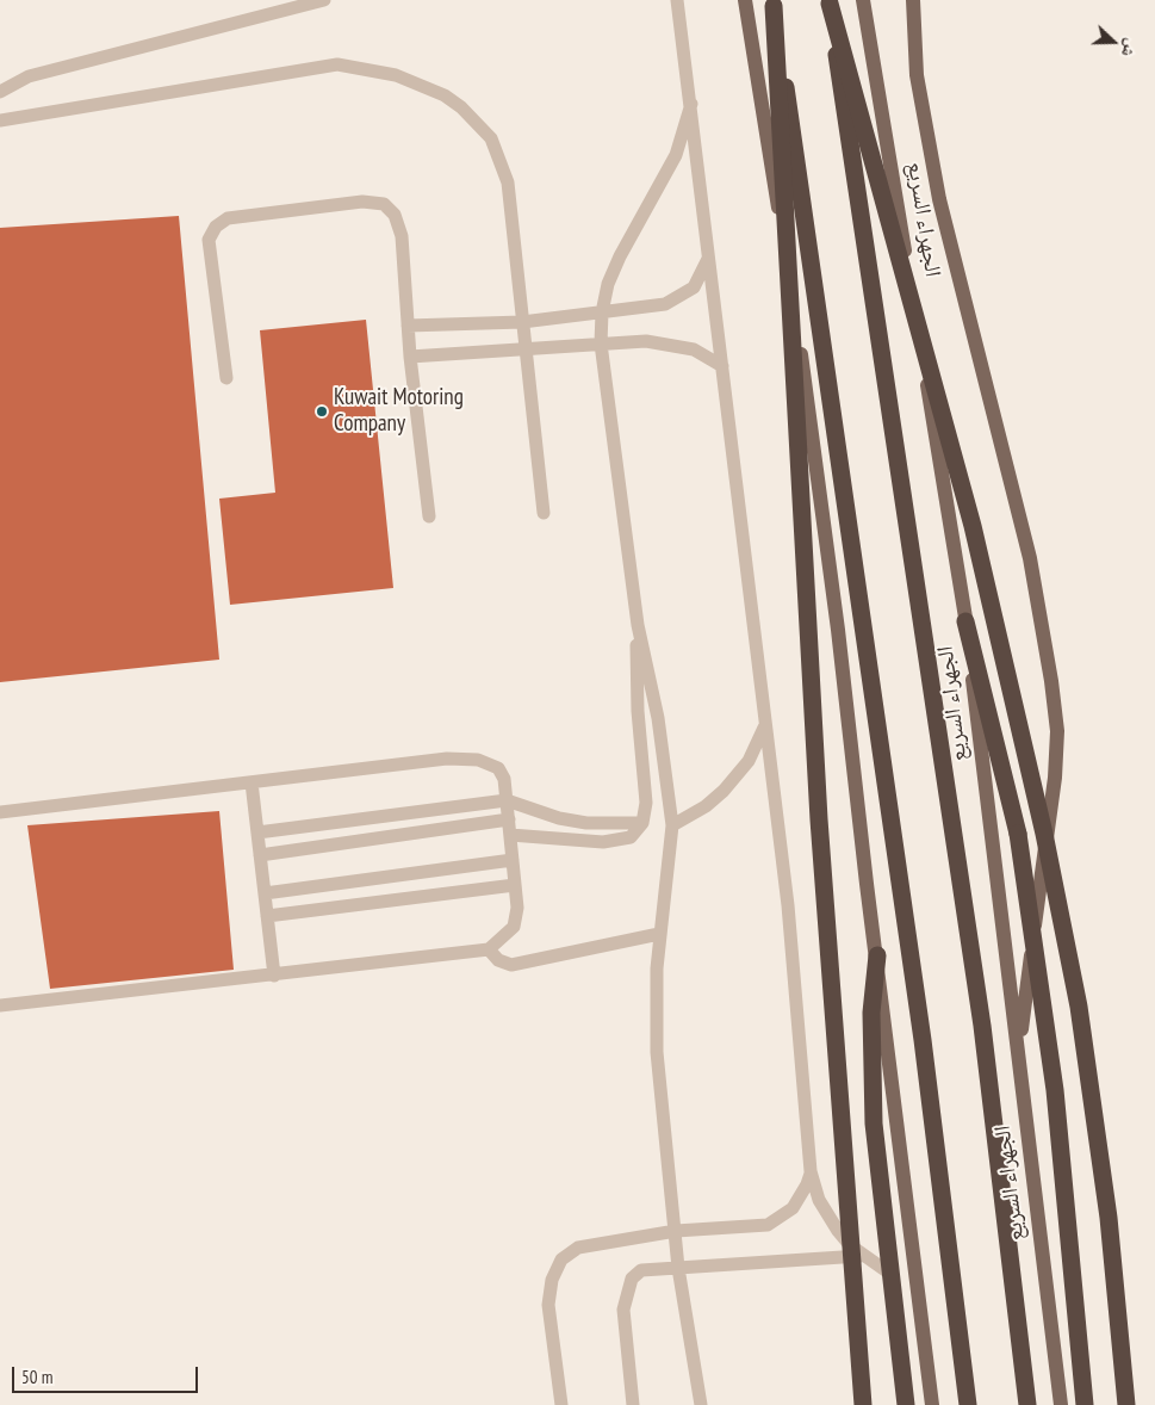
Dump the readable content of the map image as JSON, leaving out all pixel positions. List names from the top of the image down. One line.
{"streets":{"highway":["الجهراء السريع"]},"places":["Kuwait Motoring Company"],"scale_bar":"50 m","north":"right"}
